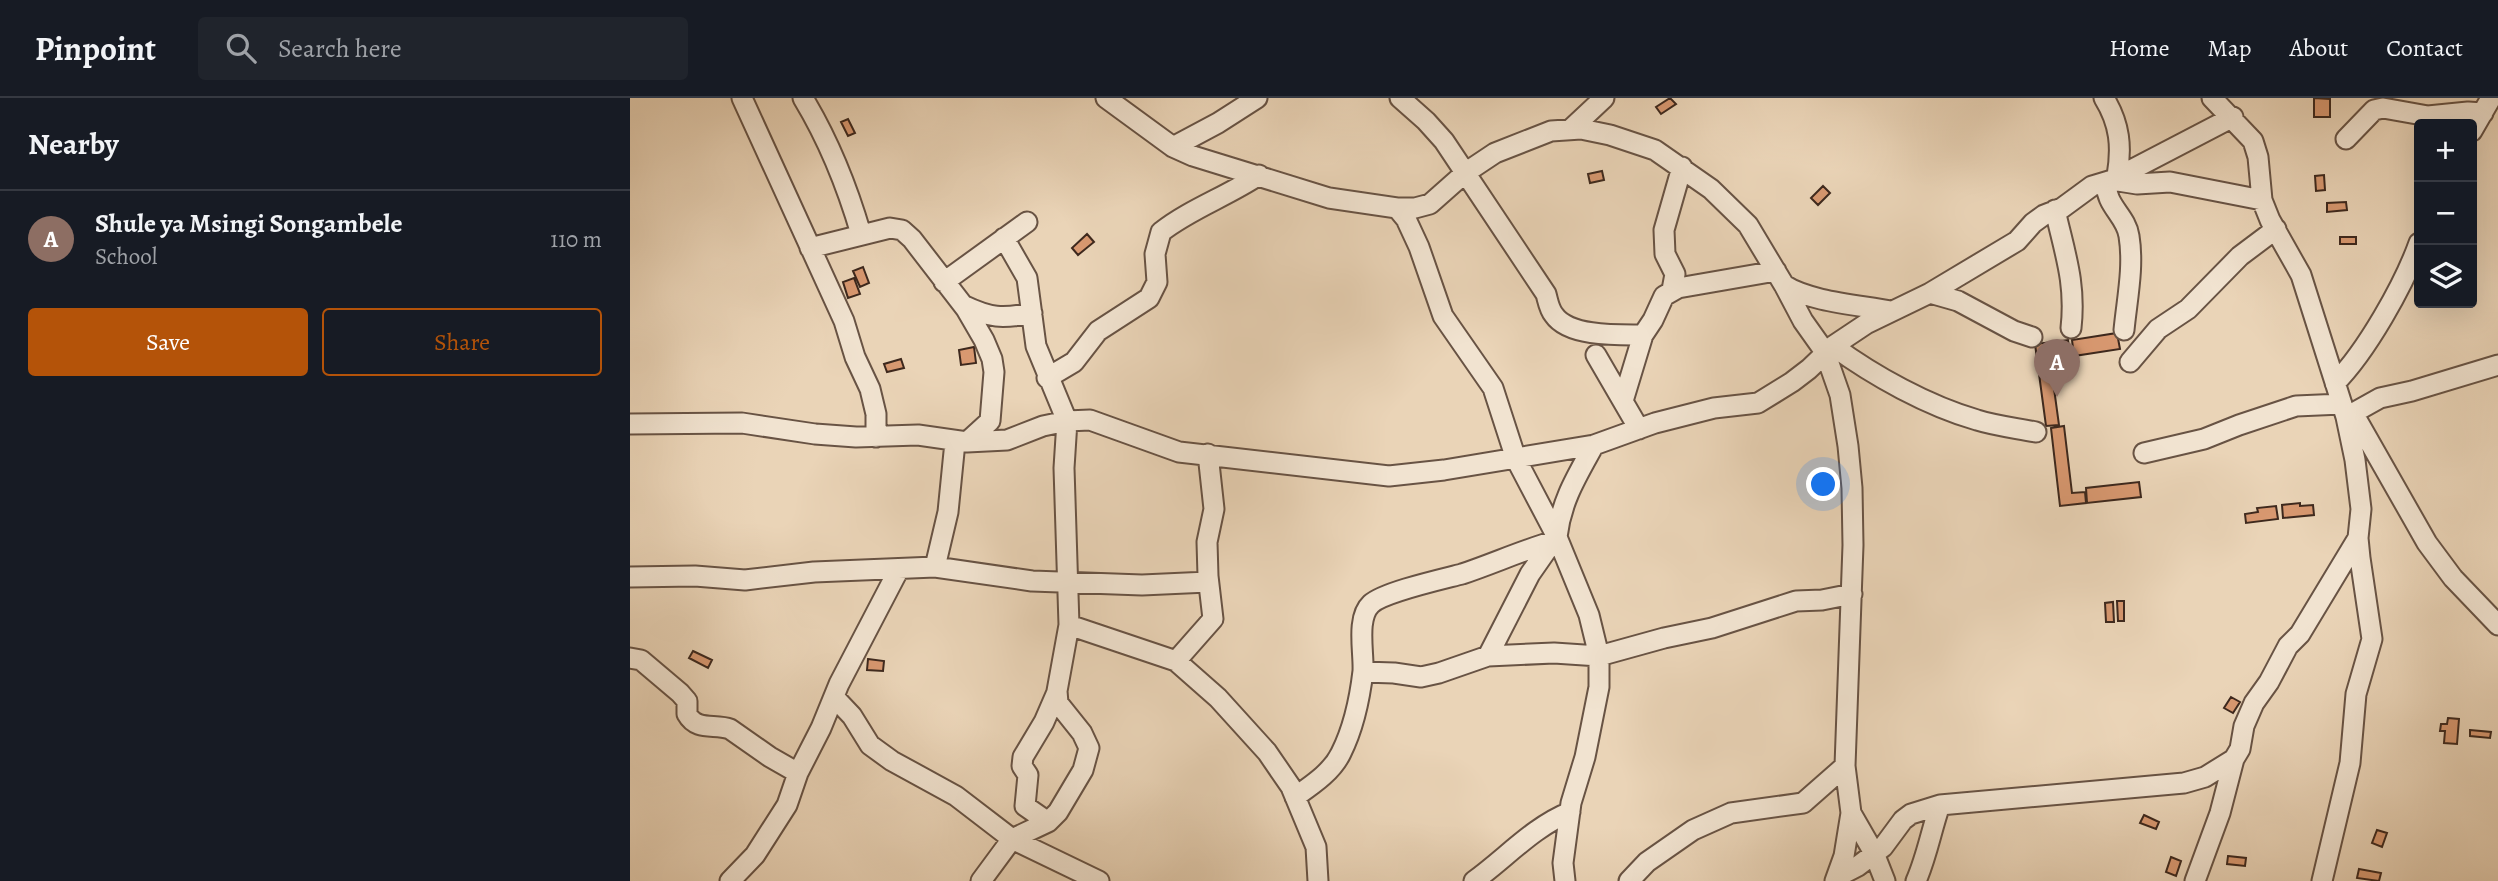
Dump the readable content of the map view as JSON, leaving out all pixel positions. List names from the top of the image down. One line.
{"page":{"header":"Pinpoint","search":"Search here","nav":["Home","Map","About","Contact"],"heading":"Nearby","map_buttons":["+","−"],"list":[{"mark":"A","name":"Shule ya Msingi Songambele","note":"School","value":"110 m"}],"buttons":["Save","Share"],"pins":"A"}}
